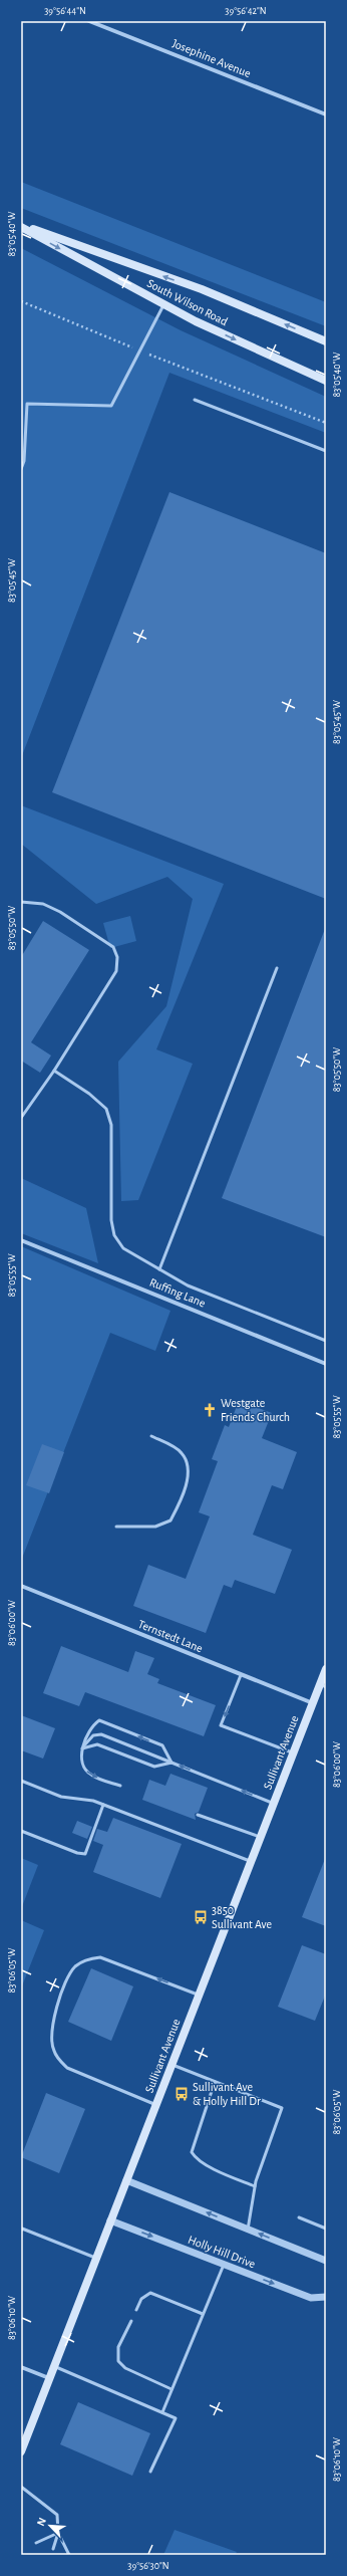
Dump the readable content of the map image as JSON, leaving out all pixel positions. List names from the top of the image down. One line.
{"streets":{"main road":["South Wilson Road","Sullivant Avenue"],"street":["Josephine Avenue","Ruffing Lane","Ternstedt Lane","Holly Hill Drive"]},"crossings":[["Ternstedt Lane","Sullivant Avenue"],["Sullivant Avenue","Holly Hill Drive"]],"places":{"church":["Westgate Friends Church"],"bus stop":["3850 Sullivant Ave","Sullivant Ave & Holly Hill Dr"]},"north":"top left","coordinates":["39°56'44\"N","39°56'42\"N","83°05'40\"W","83°05'45\"W","83°05'50\"W","83°05'55\"W","83°06'00\"W","83°06'05\"W","83°06'10\"W","39°56'30\"N"]}
